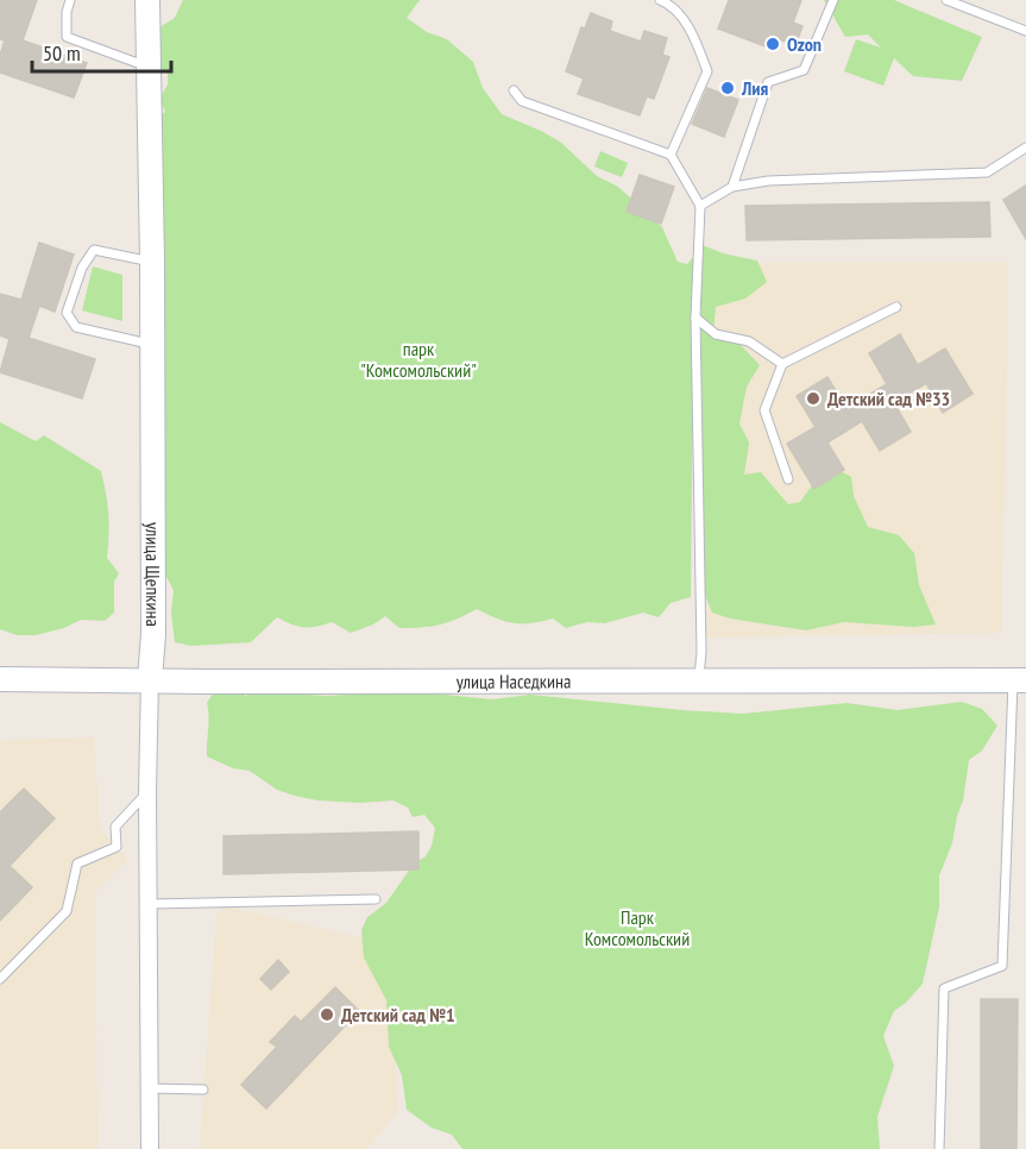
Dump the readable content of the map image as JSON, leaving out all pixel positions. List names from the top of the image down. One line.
{"streets":{"main road":["улица Щепкина","улица Наседкина"]},"crossings":[["улица Щепкина","улица Наседкина"]],"parks":["парк \"Комсомольский\"","Парк Комсомольский"],"places":["Ozon","Лия","Детский сад №33","Детский сад №1"],"scale_bar":"50 m"}
